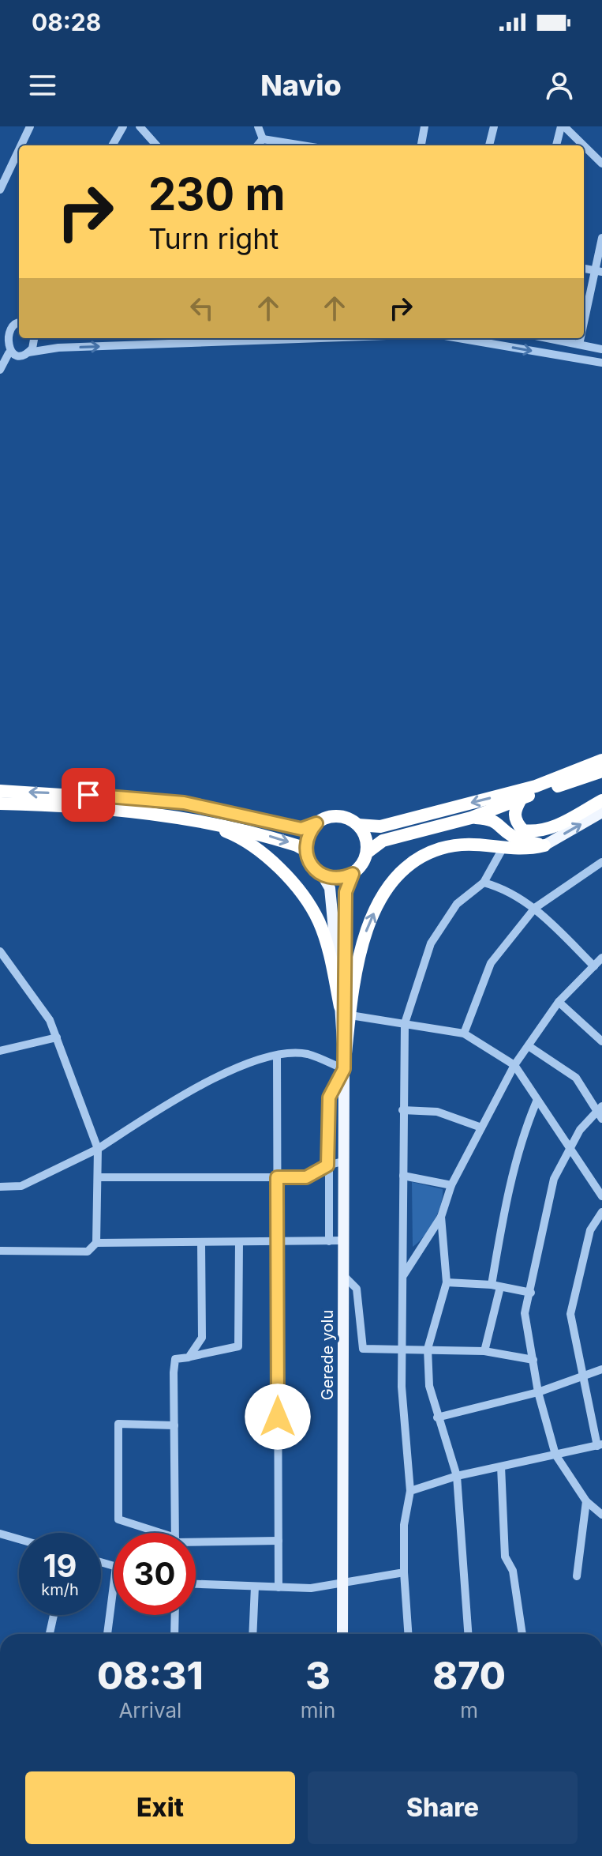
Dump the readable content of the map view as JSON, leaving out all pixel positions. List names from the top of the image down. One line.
{"streets":{"main road":["Gerede yolu"]},"page":{"status":"08:28","header":"Navio","turn":["230 m","Turn right"],"speed":"19 km/h","limit":"30","eta":["08:31","Arrival","3","min","870","m"],"buttons":["Exit","Share"]}}
